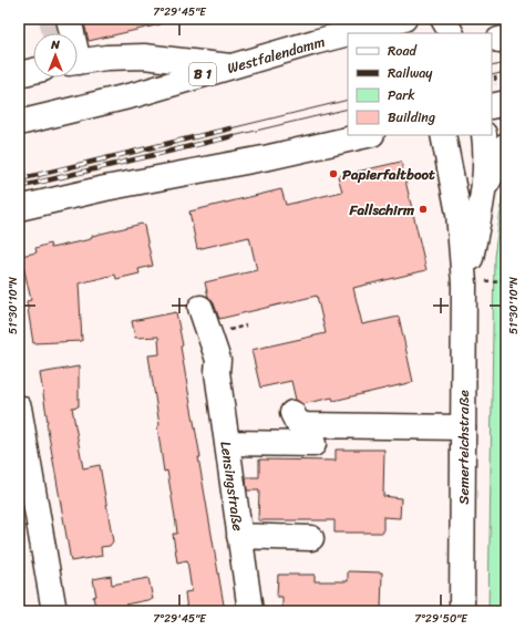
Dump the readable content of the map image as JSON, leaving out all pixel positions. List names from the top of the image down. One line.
{"streets":{"main road":["Westfalendamm","B 1","Semerteichstraße","Lensingstraße"]},"places":["Papierfaltboot","Fallschirm"],"legend":["Road","Railway","Park","Building"],"north":"top","coordinates":["7°29'45\"E","51°30'10\"N","7°29'50\"E"]}
